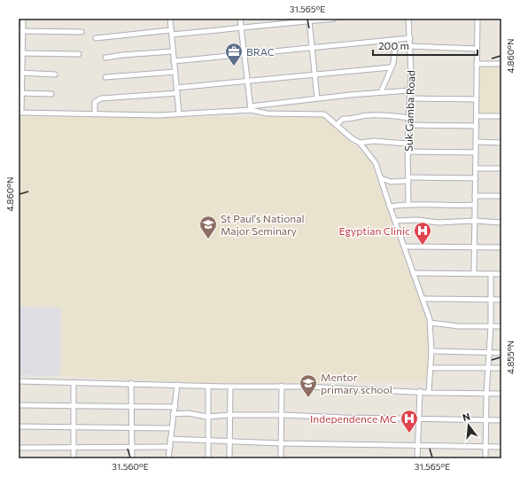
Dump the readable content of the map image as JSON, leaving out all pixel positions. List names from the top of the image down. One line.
{"streets":{"street":["Suk Gamba Road"]},"places":{"office":["BRAC"],"school or university":["St Paul's National Major Seminary","Mentor primary school"],"hospital":["Egyptian Clinic","Independence MC"]},"scale_bar":"200 m","north":"top","coordinates":["31.565°E","4.860°N","4.855°N","31.560°E"]}
